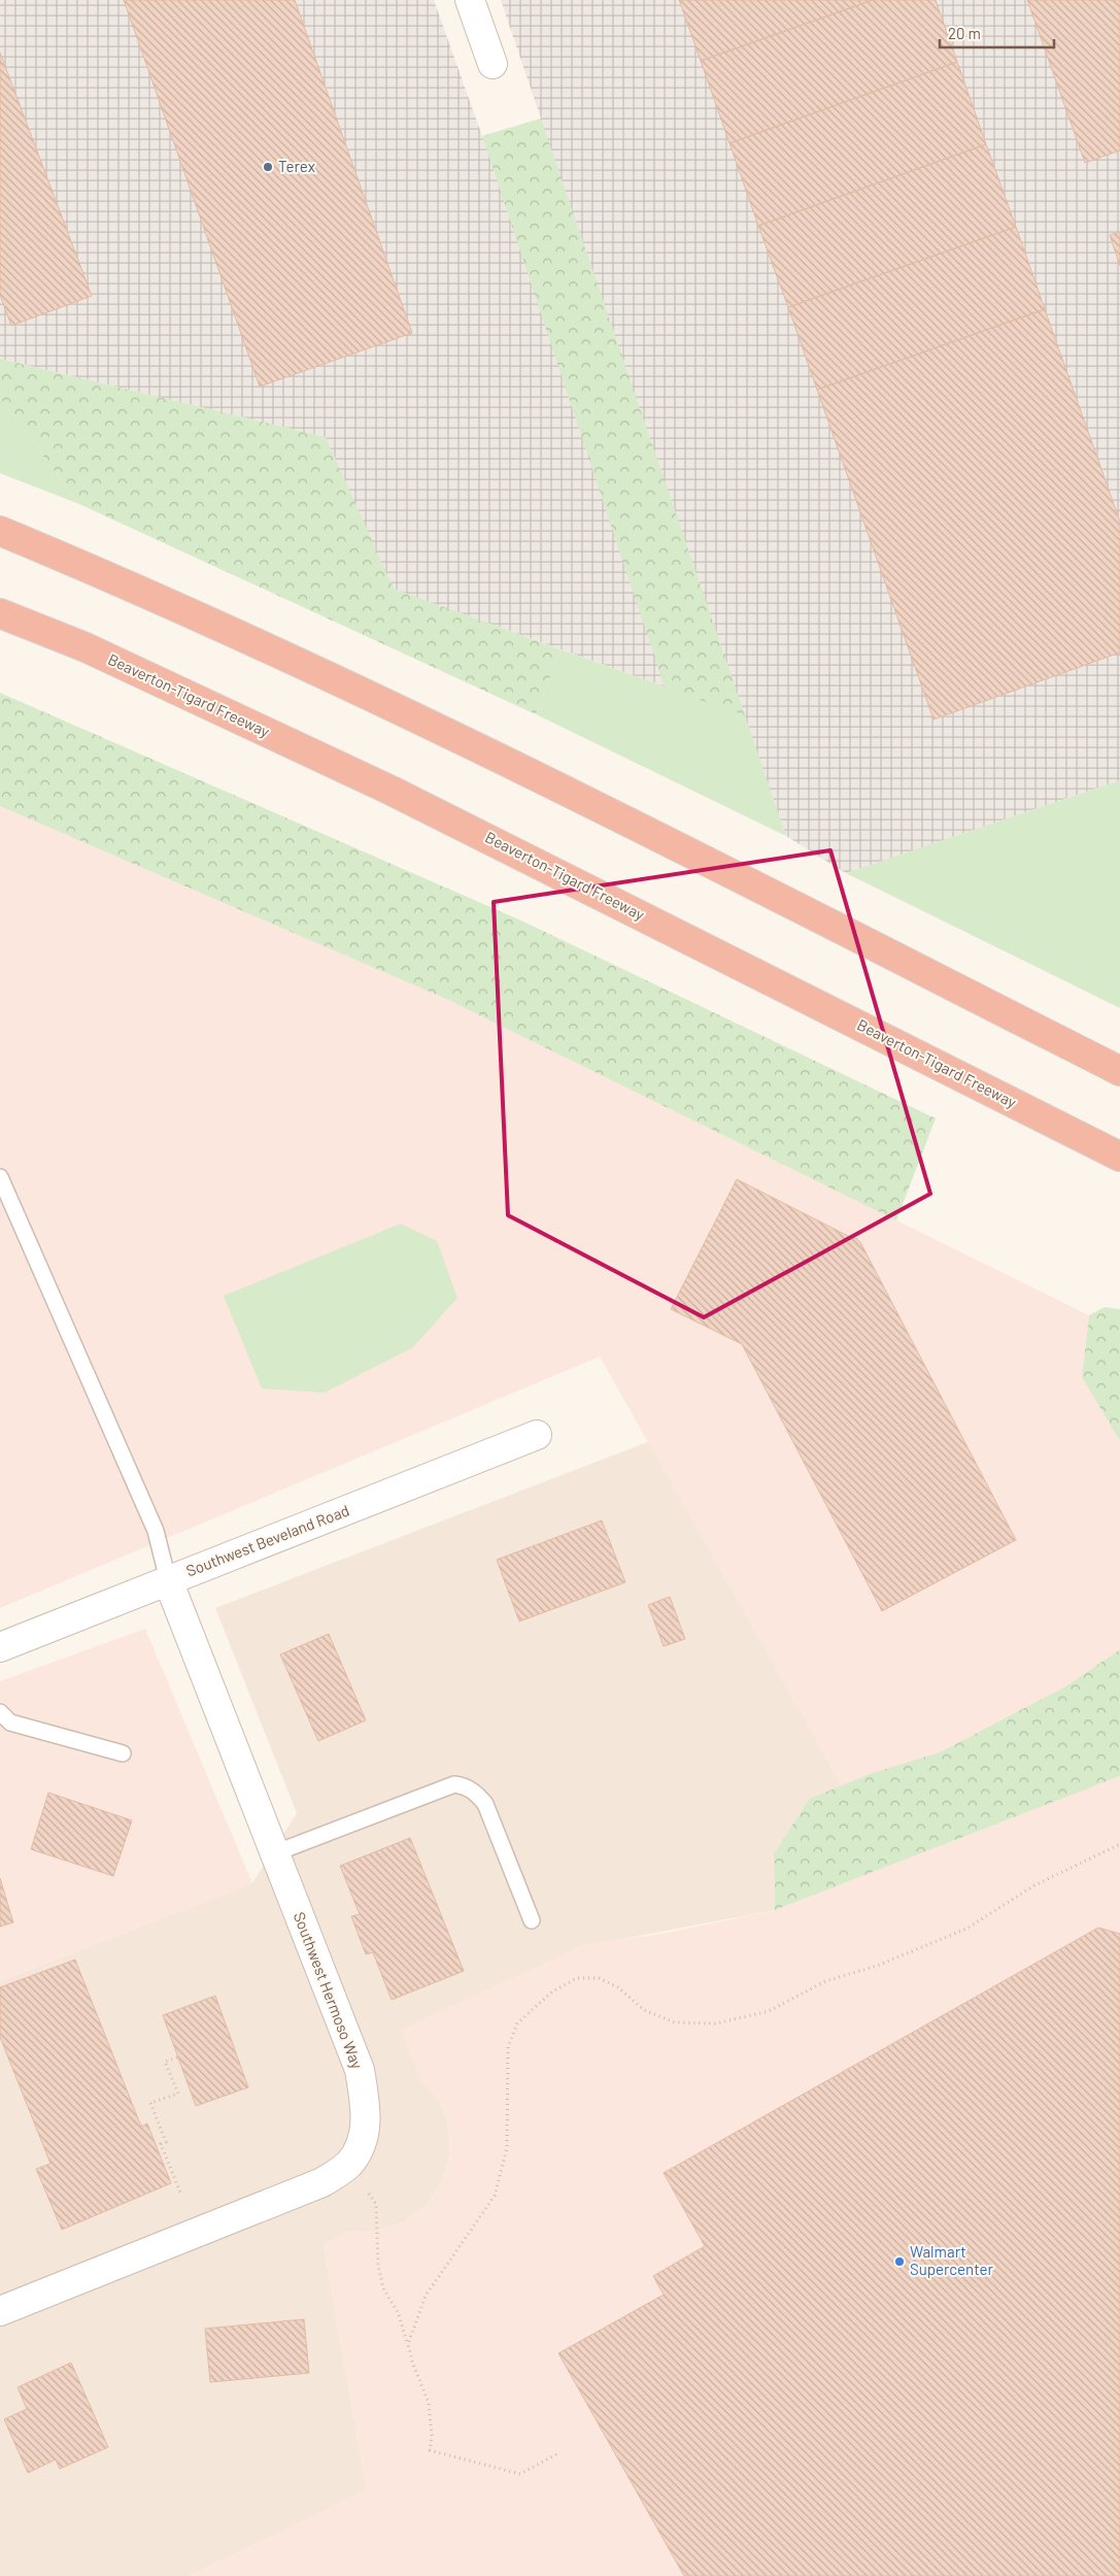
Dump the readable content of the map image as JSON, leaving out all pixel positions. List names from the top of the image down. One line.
{"streets":{"highway":["Beaverton-Tigard Freeway"],"street":["Southwest Beveland Road","Southwest Hermoso Way"]},"crossings":[["Southwest Beveland Road","Southwest Hermoso Way"]],"places":["Terex","Walmart Supercenter"],"scale_bar":"20 m"}
